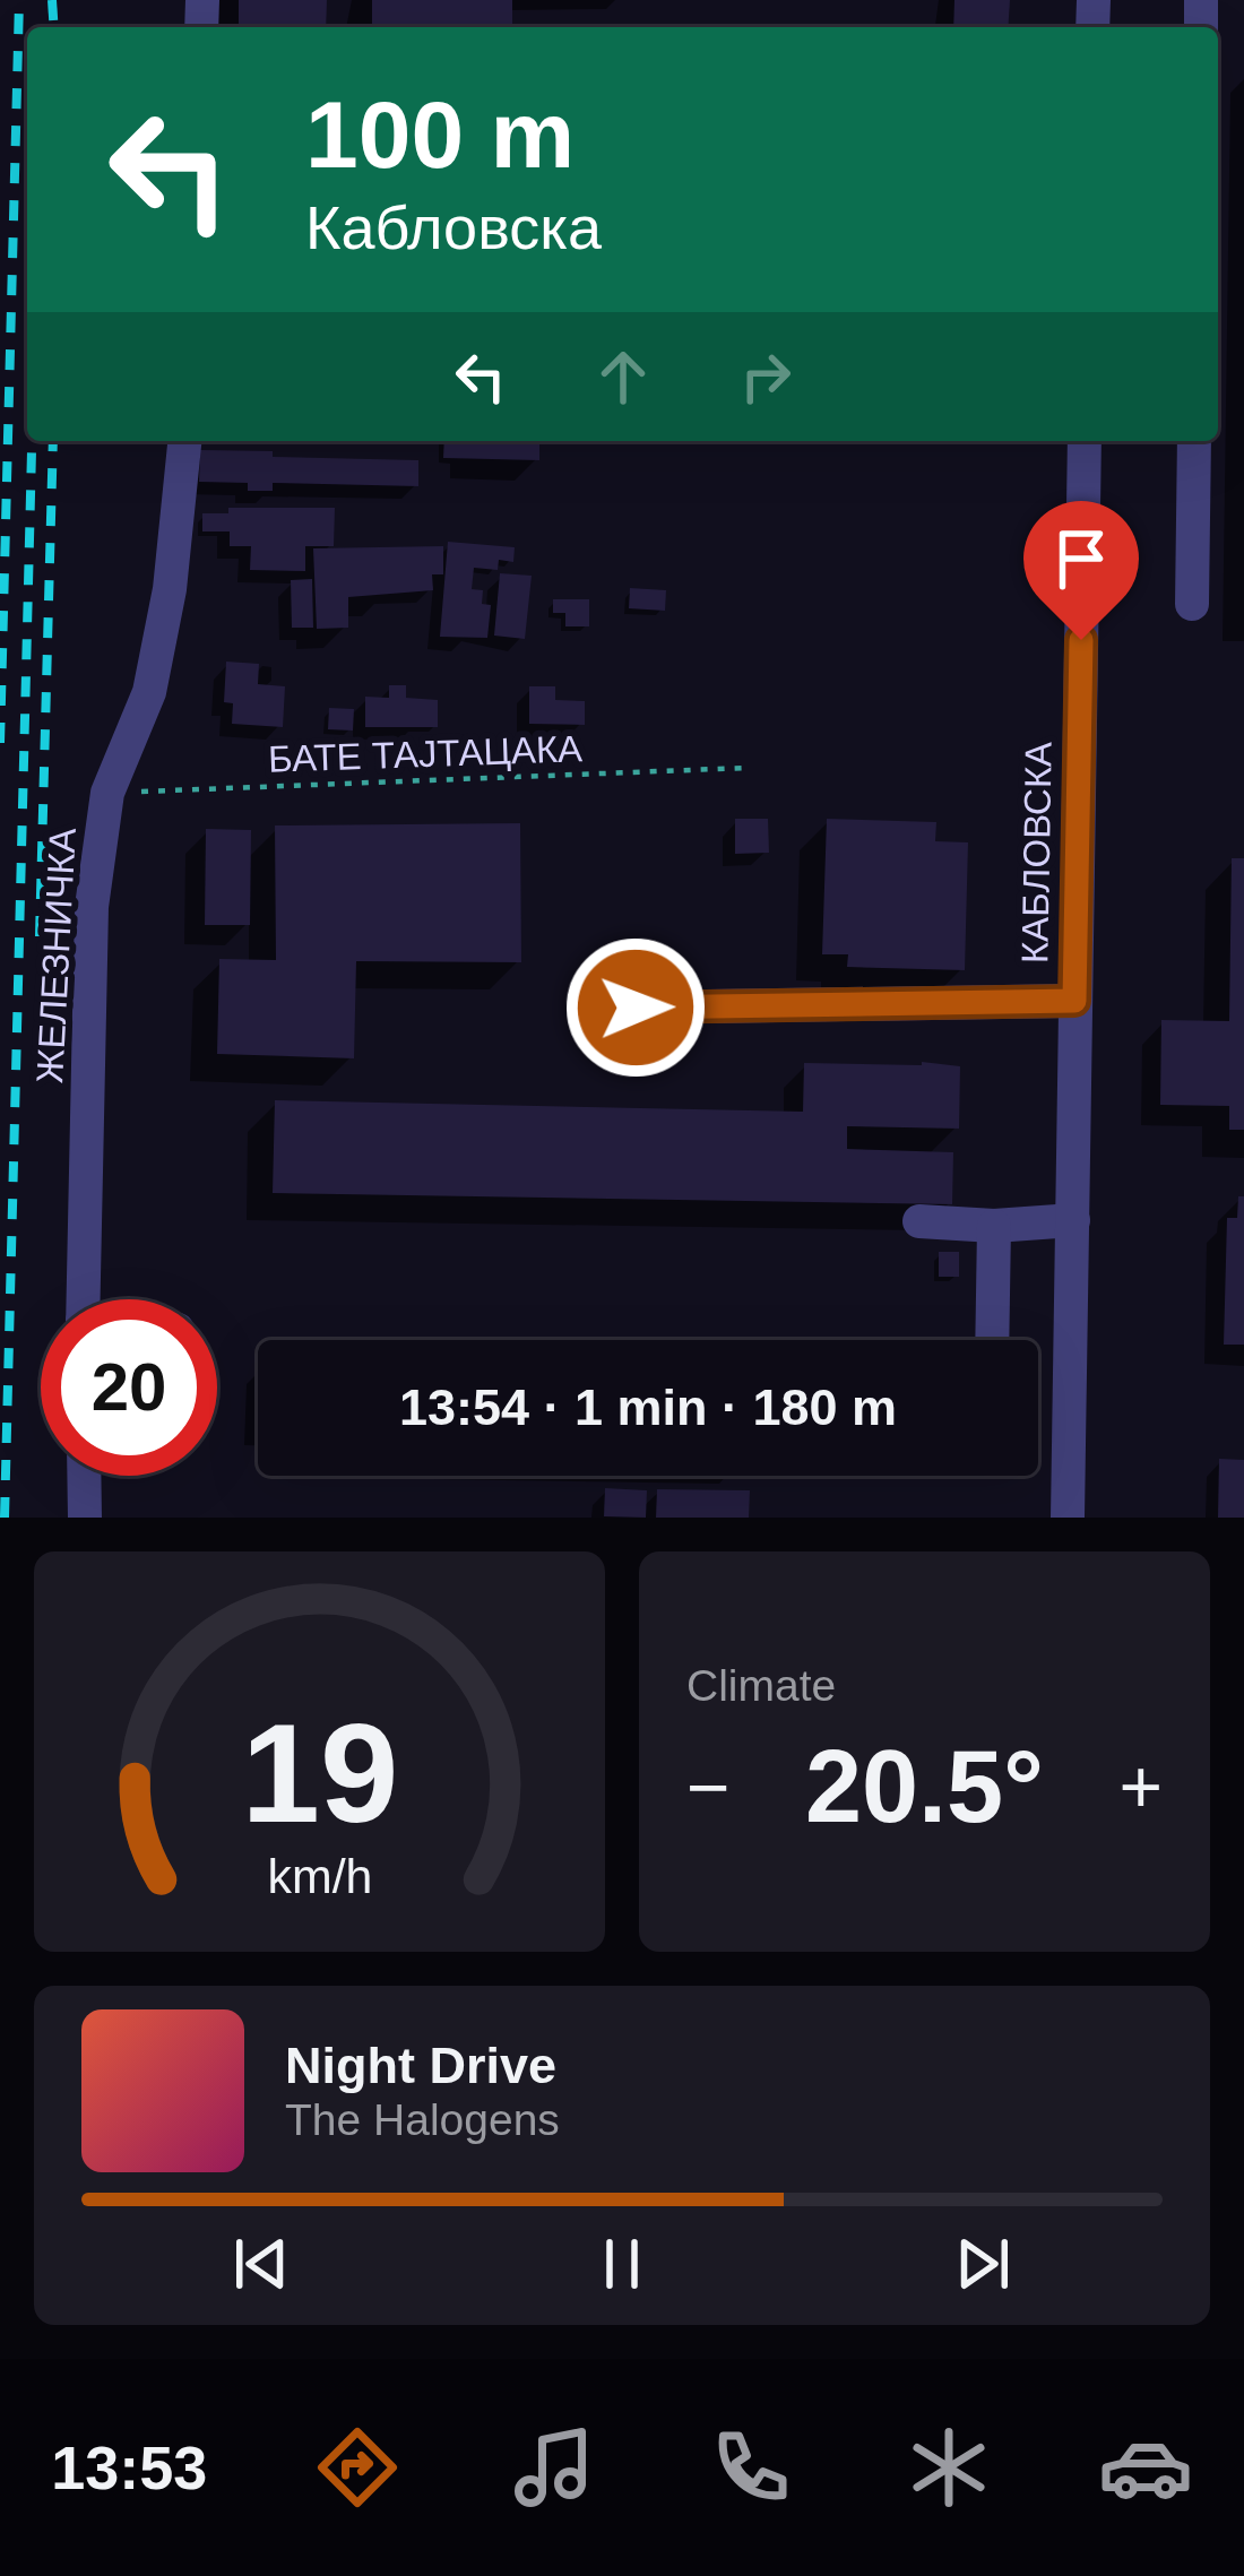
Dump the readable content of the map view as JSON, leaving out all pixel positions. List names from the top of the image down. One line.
{"streets":{"street":["КАБЛОВСКА","ЖЕЛЕЗНИЧКА"],"path":["БАТЕ ТАЈТАЦАКА"]},"crossings":[["БАТЕ ТАЈТАЦАКА","ЖЕЛЕЗНИЧКА"]],"page":{"turn":["100 m","Кабловска"],"limit":"20","trip":"13:54 · 1 min · 180 m","tile":"Climate","heat":["−","20.5°","+"],"song":["Night Drive","The Halogens"],"tabs":"13:53","gauge":["19","km/h"]}}
